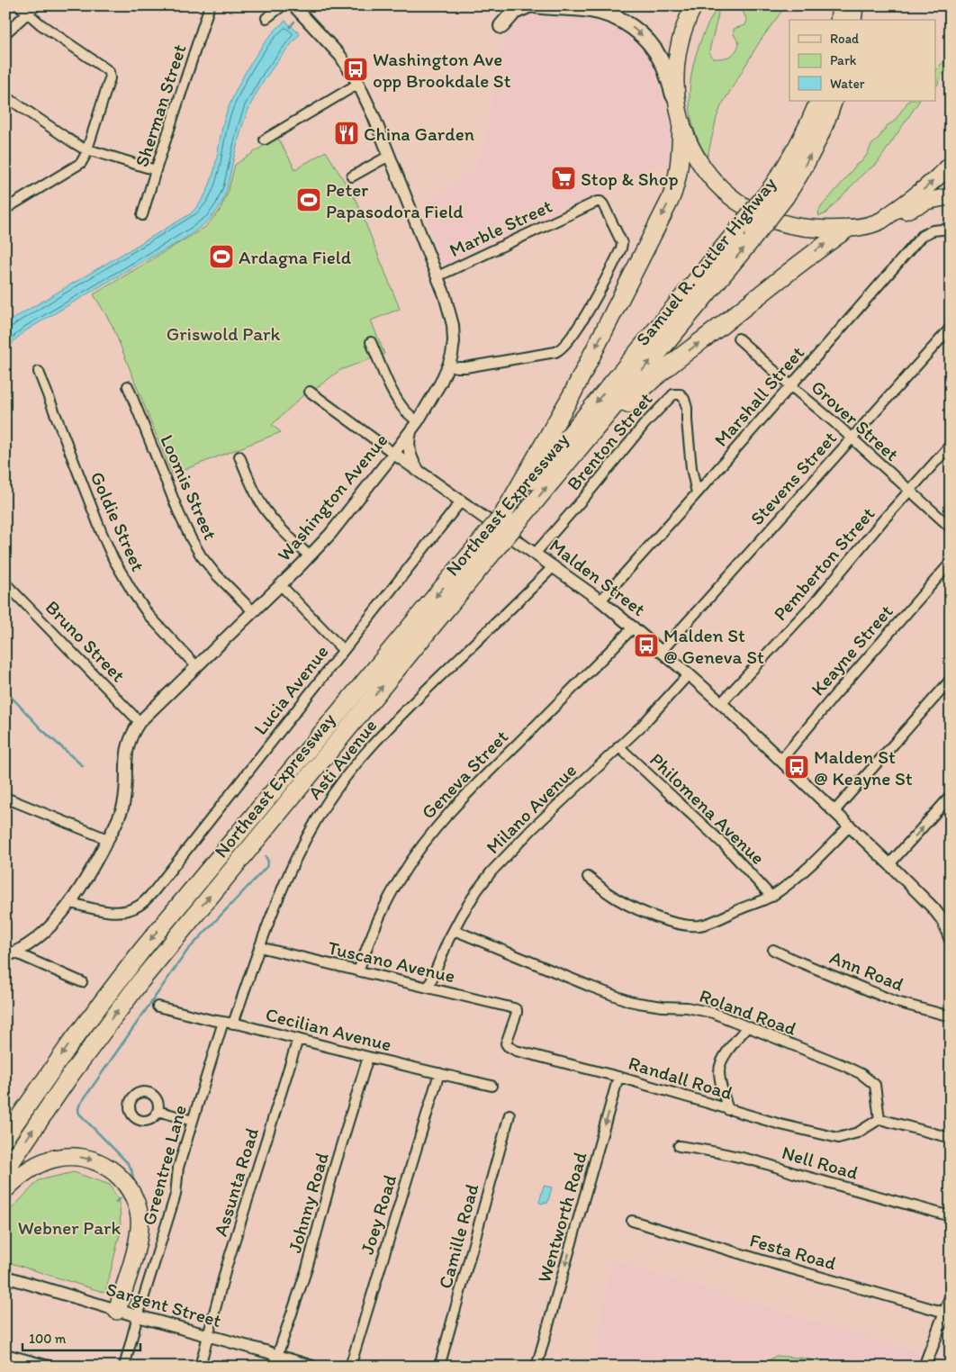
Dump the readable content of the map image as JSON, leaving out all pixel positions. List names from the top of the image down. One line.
{"streets":{"highway":["Samuel R. Cutler Highway","Northeast Expressway"],"street":["Sherman Street","Marble Street","Marshall Street","Grover Street","Brenton Street","Stevens Street","Loomis Street","Washington Avenue","Goldie Street","Pemberton Street","Malden Street","Bruno Street","Keayne Street","Lucia Avenue","Asti Avenue","Geneva Street","Milano Avenue","Philomena Avenue","Tuscano Avenue","Ann Road","Roland Road","Cecilian Avenue","Randall Road","Nell Road","Greentree Lane","Assunta Road","Johnny Road","Joey Road","Wentworth Road","Camille Road","Festa Road","Sargent Street"]},"crossings":[["Marble Street","Washington Avenue"],["Samuel R. Cutler Highway","Northeast Expressway"],["Marshall Street","Grover Street"],["Marshall Street","Brenton Street"],["Marshall Street","Malden Street"],["Grover Street","Stevens Street"],["Grover Street","Pemberton Street"],["Brenton Street","Malden Street"],["Stevens Street","Malden Street"],["Loomis Street","Washington Avenue"],["Washington Avenue","Goldie Street"],["Washington Avenue","Malden Street"],["Washington Avenue","Bruno Street"],["Washington Avenue","Lucia Avenue"],["Pemberton Street","Malden Street"],["Malden Street","Keayne Street"],["Malden Street","Lucia Avenue"],["Malden Street","Asti Avenue"],["Malden Street","Geneva Street"],["Malden Street","Milano Avenue"],["Asti Avenue","Tuscano Avenue"],["Asti Avenue","Cecilian Avenue"],["Geneva Street","Tuscano Avenue"],["Milano Avenue","Philomena Avenue"],["Milano Avenue","Tuscano Avenue"],["Milano Avenue","Roland Road"],["Tuscano Avenue","Randall Road"],["Roland Road","Randall Road"],["Cecilian Avenue","Greentree Lane"],["Cecilian Avenue","Assunta Road"],["Cecilian Avenue","Johnny Road"],["Cecilian Avenue","Joey Road"],["Randall Road","Wentworth Road"],["Greentree Lane","Sargent Street"],["Assunta Road","Sargent Street"],["Johnny Road","Sargent Street"]],"one_way":["Wentworth Road"],"parks":["Griswold Park","Webner Park"],"places":{"bus stop":["Washington Ave opp Brookdale St","Malden St @ Geneva St","Malden St @ Keayne St"],"restaurant":["China Garden"],"supermarket":["Stop & Shop"],"sports":["Peter Papasodora Field","Ardagna Field"]},"legend":["Road","Park","Water"],"scale_bar":"100 m"}
